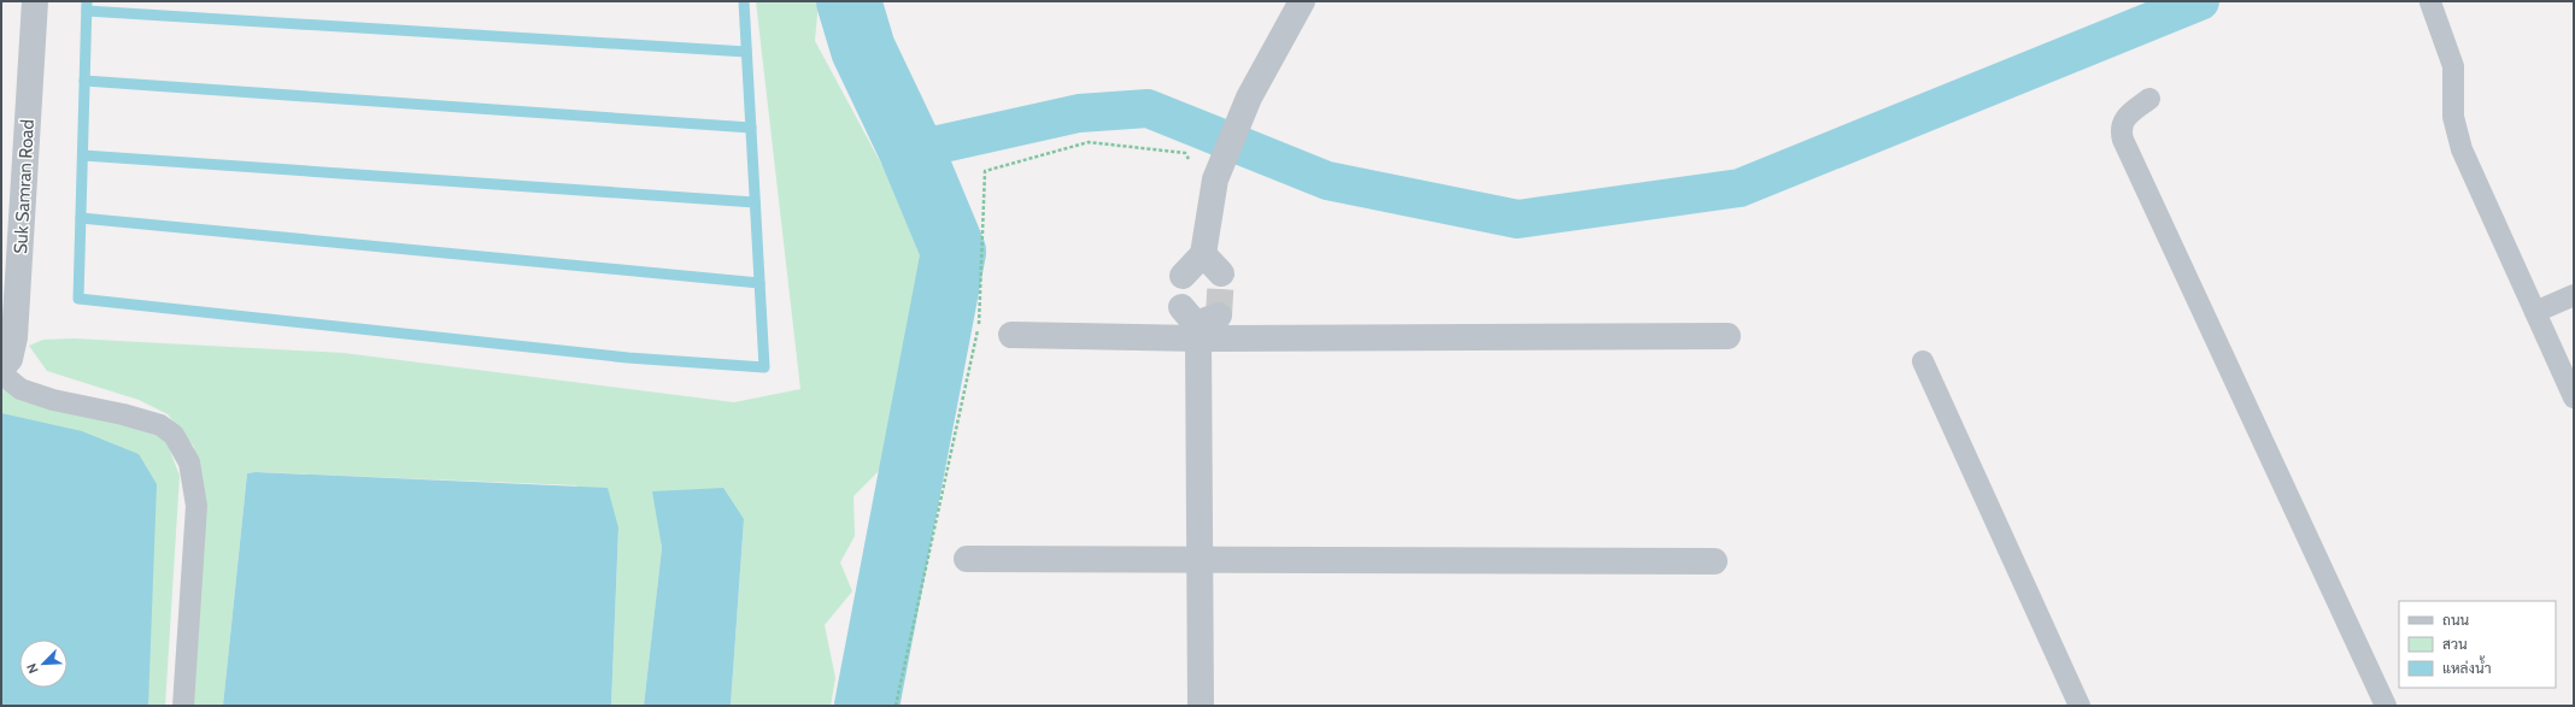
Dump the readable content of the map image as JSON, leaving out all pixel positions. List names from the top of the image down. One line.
{"streets":{"street":["Suk Samran Road"]},"legend":["ถนน","สวน","แหล่งน้ำ"],"north":"bottom left"}
